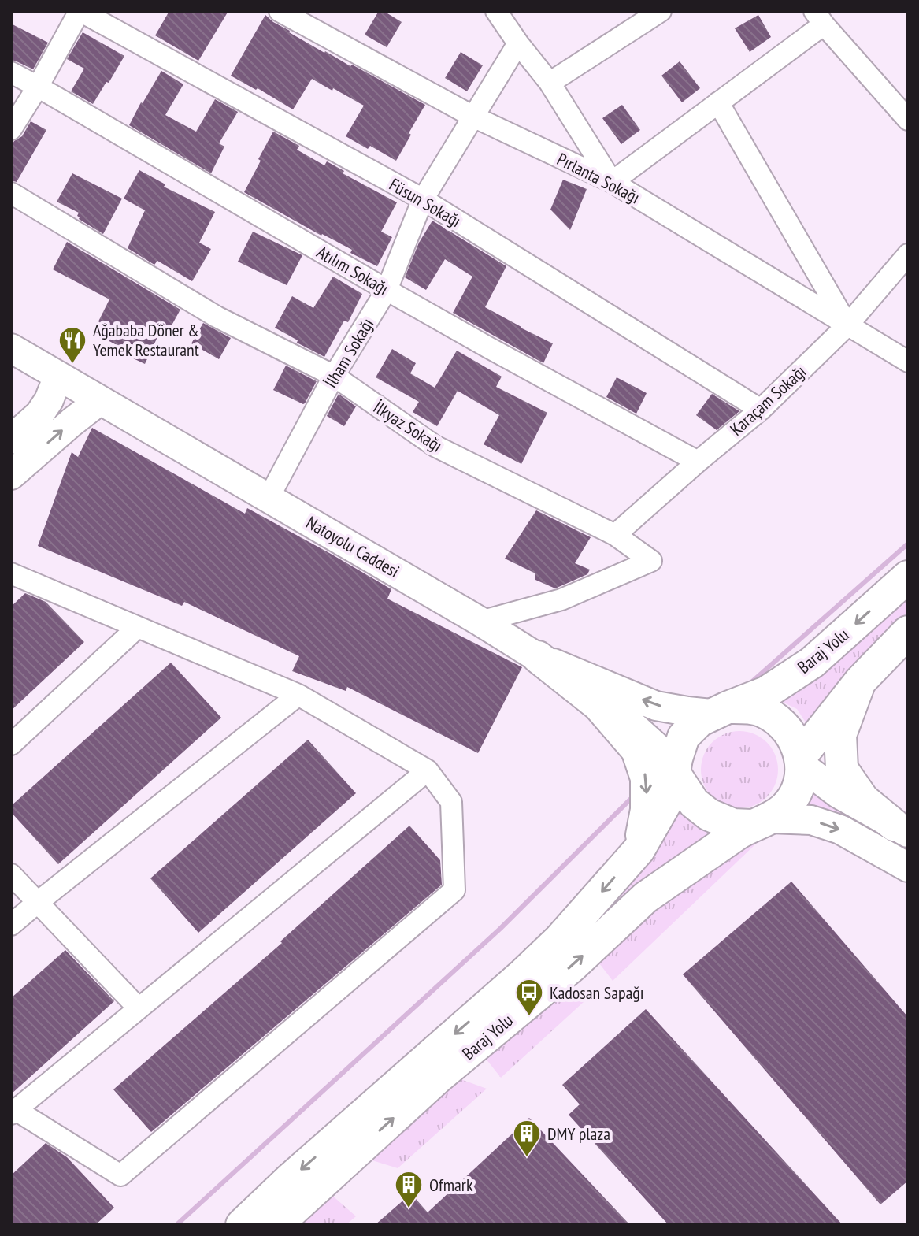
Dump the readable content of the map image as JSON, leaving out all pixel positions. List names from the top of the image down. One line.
{"streets":{"main road":["Natoyolu Caddesi","Baraj Yolu"],"street":["Pırlanta Sokağı","Füsun Sokağı","Atılım Sokağı","İlham Sokağı","Karaçam Sokağı","İlkyaz Sokağı"]},"crossings":[["Pırlanta Sokağı","İlham Sokağı"],["Pırlanta Sokağı","Karaçam Sokağı"],["Füsun Sokağı","İlham Sokağı"],["Füsun Sokağı","Karaçam Sokağı"],["Atılım Sokağı","İlham Sokağı"],["Atılım Sokağı","Karaçam Sokağı"],["İlham Sokağı","İlkyaz Sokağı"],["İlham Sokağı","Natoyolu Caddesi"],["Karaçam Sokağı","İlkyaz Sokağı"],["İlkyaz Sokağı","Natoyolu Caddesi"],["Natoyolu Caddesi","Baraj Yolu"]],"places":{"restaurant":["Ağababa Döner & Yemek Restaurant"],"bus stop":["Kadosan Sapağı"],"building":["DMY plaza","Ofmark"]}}
